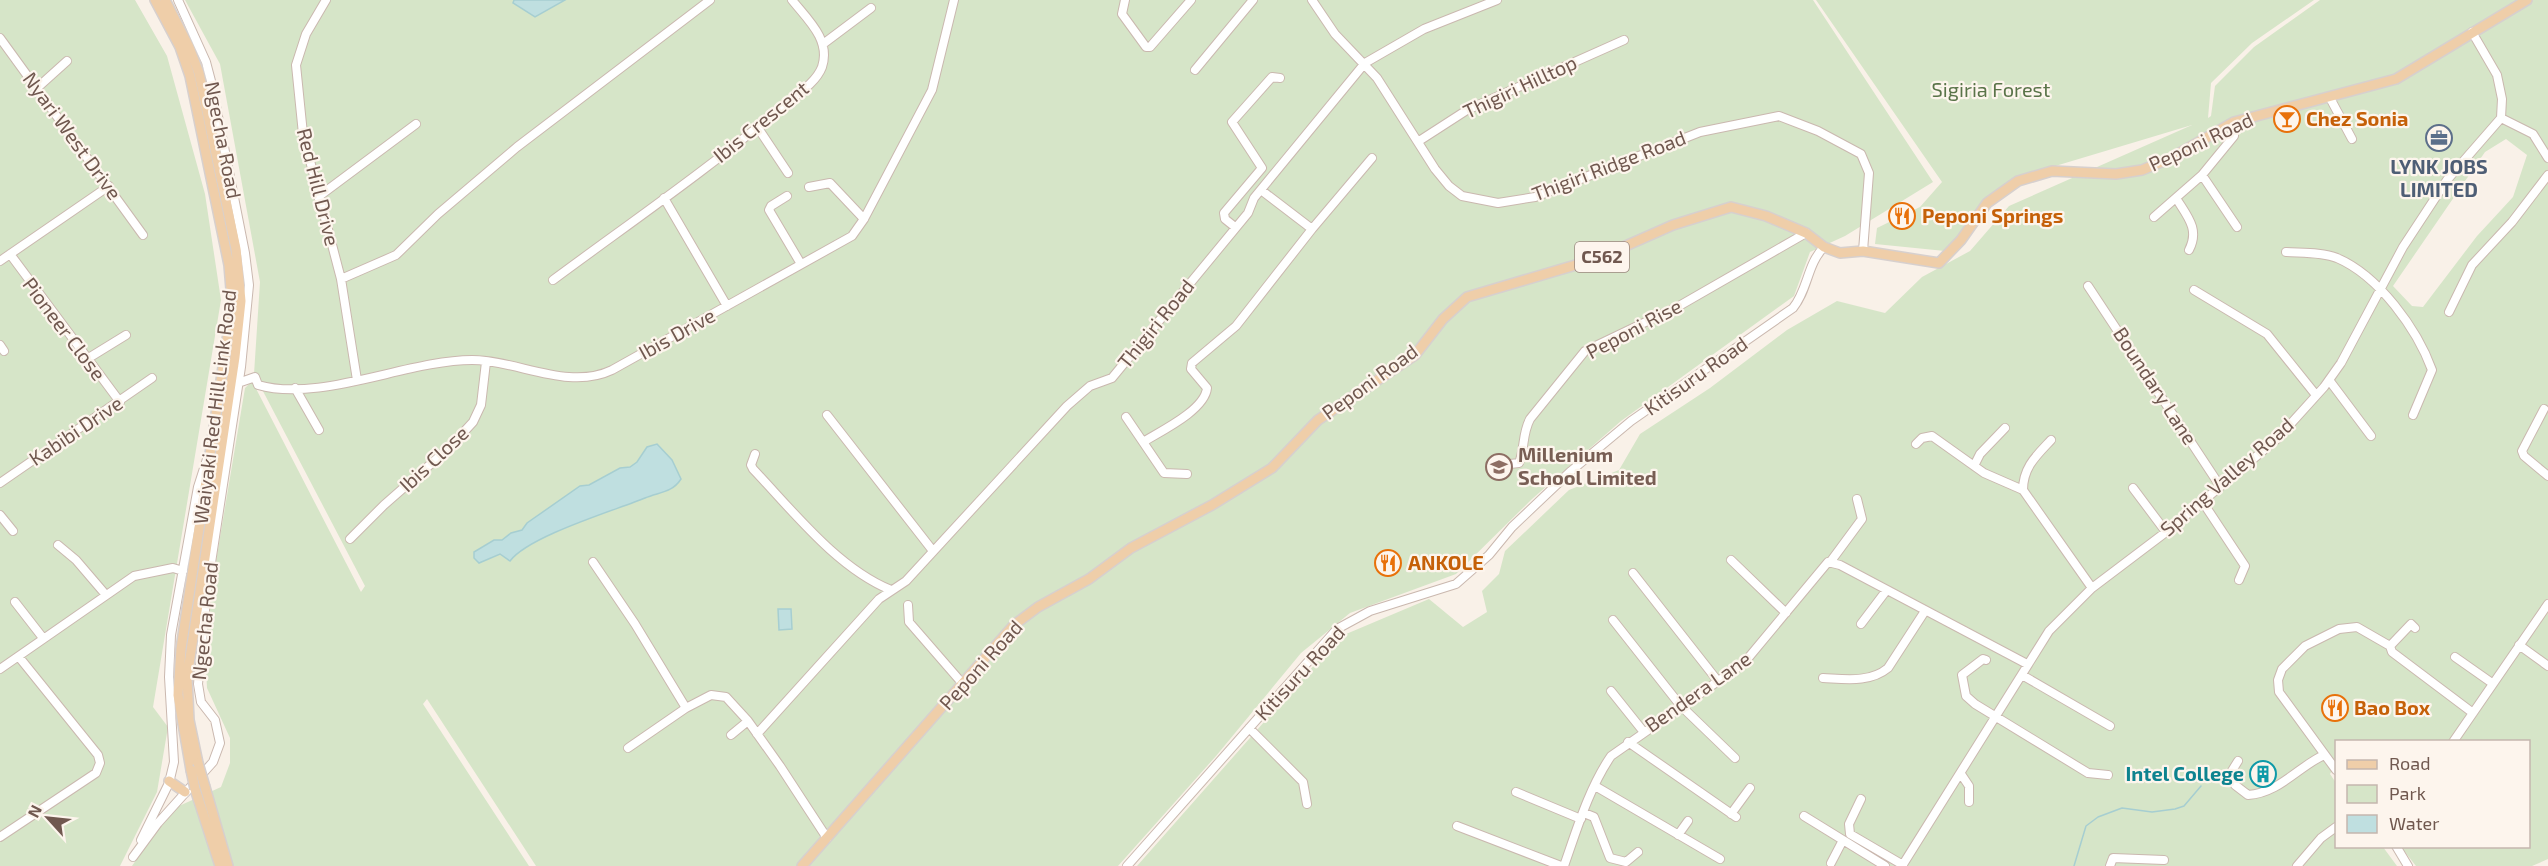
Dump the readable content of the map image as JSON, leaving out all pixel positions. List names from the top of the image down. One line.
{"streets":{"main road":["Peponi Road","C562","Waiyaki Red Hill Link Road"],"street":["Thigiri Hilltop","Ibis Crescent","Nyari West Drive","Ngecha Road","Thigiri Ridge Road","Red Hill Drive","Thigiri Road","Pioneer Close","Peponi Rise","Ibis Drive","Kitisuru Road","Boundary Lane","Kabibi Drive","Ibis Close","Spring Valley Road","Bendera Lane"]},"crossings":[["Thigiri Hilltop","Thigiri Ridge Road"],["Ngecha Road","Waiyaki Red Hill Link Road"],["Peponi Road","Thigiri Ridge Road"],["Peponi Road","Peponi Rise"],["Peponi Road","Kitisuru Road"],["Thigiri Ridge Road","Thigiri Road"],["Red Hill Drive","Ibis Drive"],["Pioneer Close","Kabibi Drive"],["Ibis Drive","Ibis Close"],["Boundary Lane","Spring Valley Road"]],"parks":["Sigiria Forest"],"places":{"bar":["Chez Sonia"],"office":["LYNK JOBS LIMITED"],"restaurant":["Peponi Springs","ANKOLE","Bao Box"],"school or university":["Millenium School Limited"],"building":["Intel College"]},"legend":["Road","Park","Water"],"north":"top left"}
